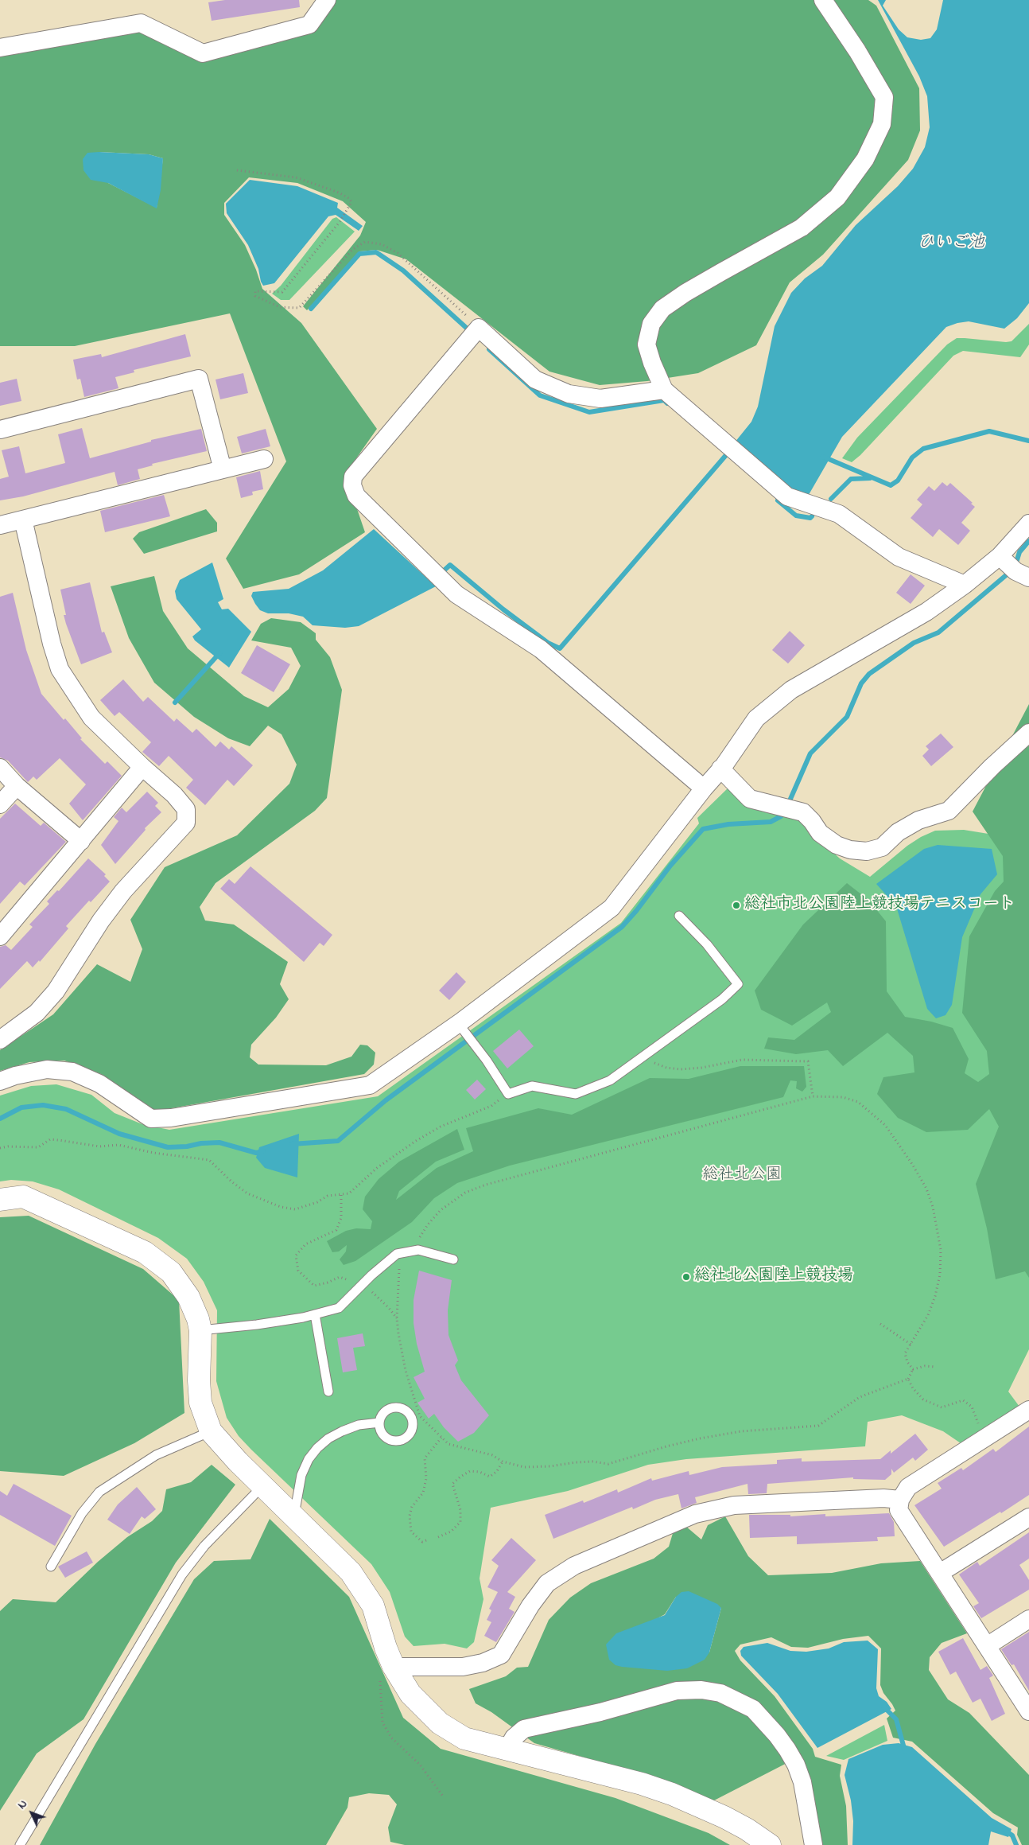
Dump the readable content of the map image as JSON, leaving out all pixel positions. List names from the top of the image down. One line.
{"water":["ひいご池"],"parks":["総社北公園"],"places":["総社市北公園陸上競技場テニスコート","総社北公園陸上競技場"],"north":"top left"}
